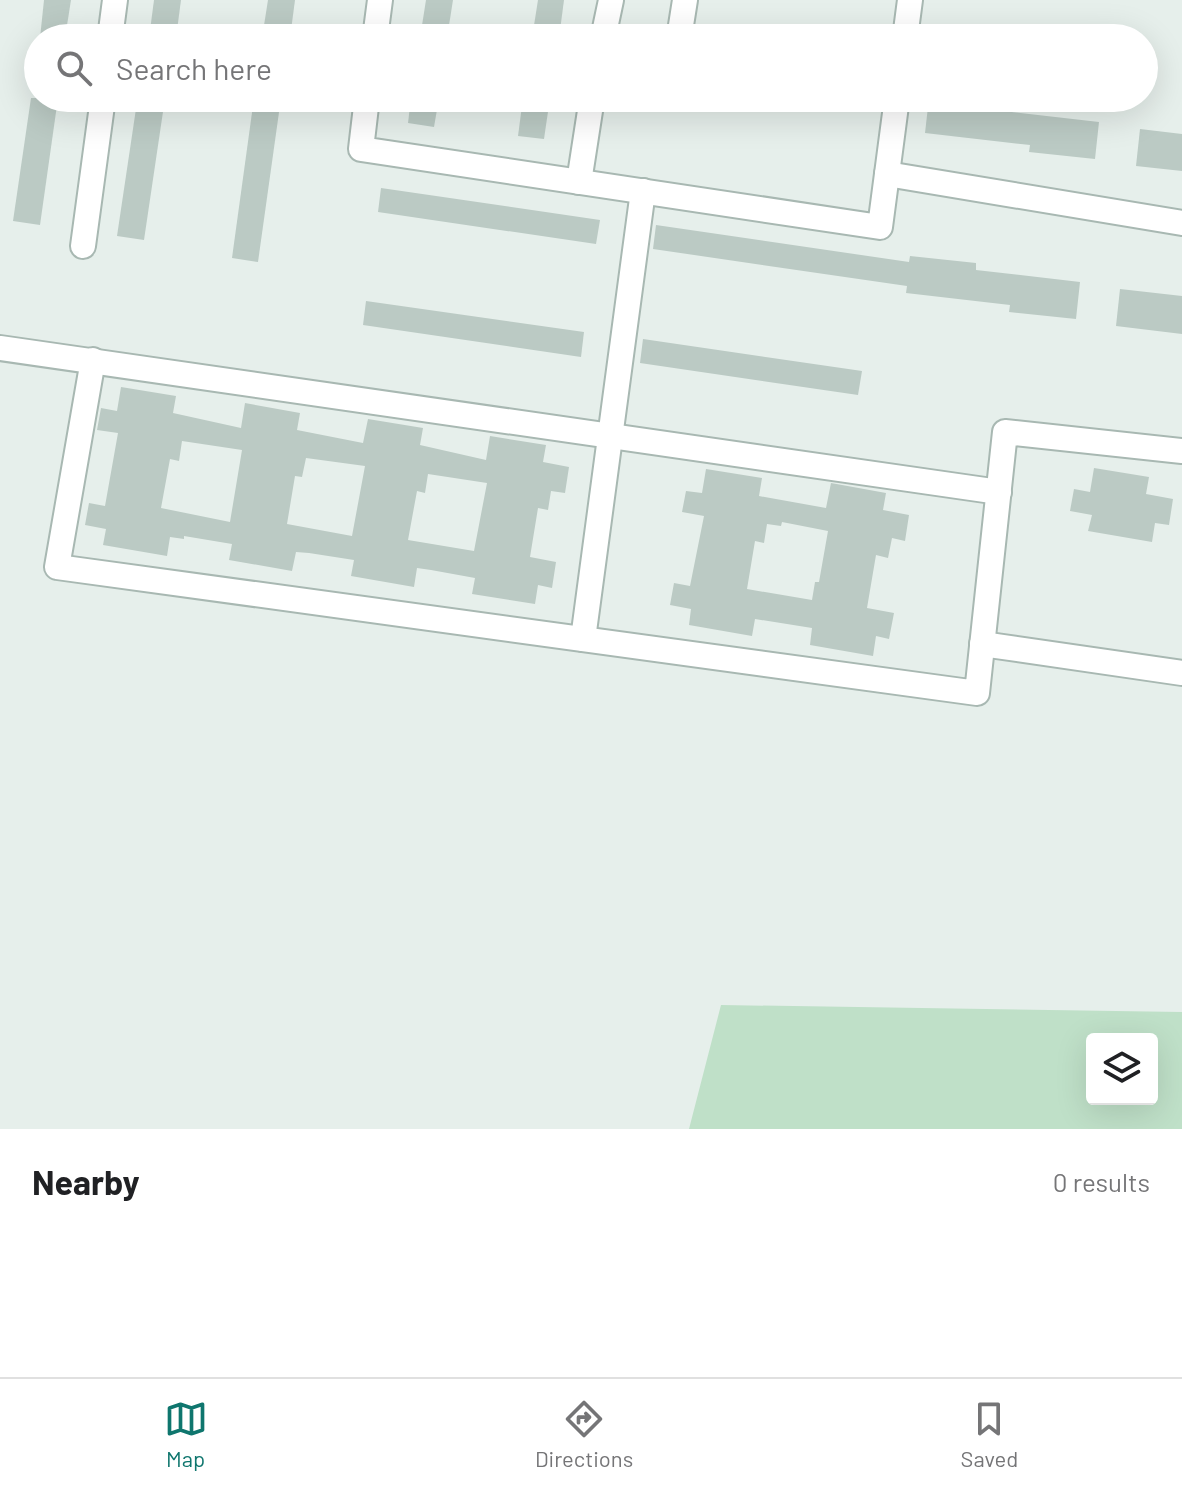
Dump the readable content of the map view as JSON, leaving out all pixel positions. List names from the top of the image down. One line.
{"page":{"search":"Search here","heading":["Nearby","0 results"],"nav":["Map","Directions","Saved"]}}
